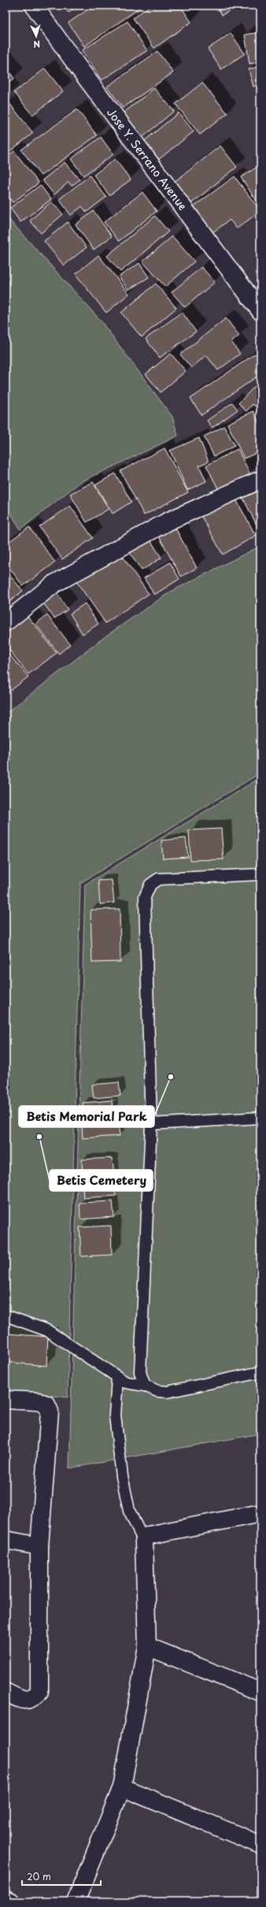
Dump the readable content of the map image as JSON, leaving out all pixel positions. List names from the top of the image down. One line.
{"streets":{"street":["Jose Y. Serrano Avenue"]},"places":["Betis Memorial Park","Betis Cemetery"],"scale_bar":"20 m","north":"bottom"}
